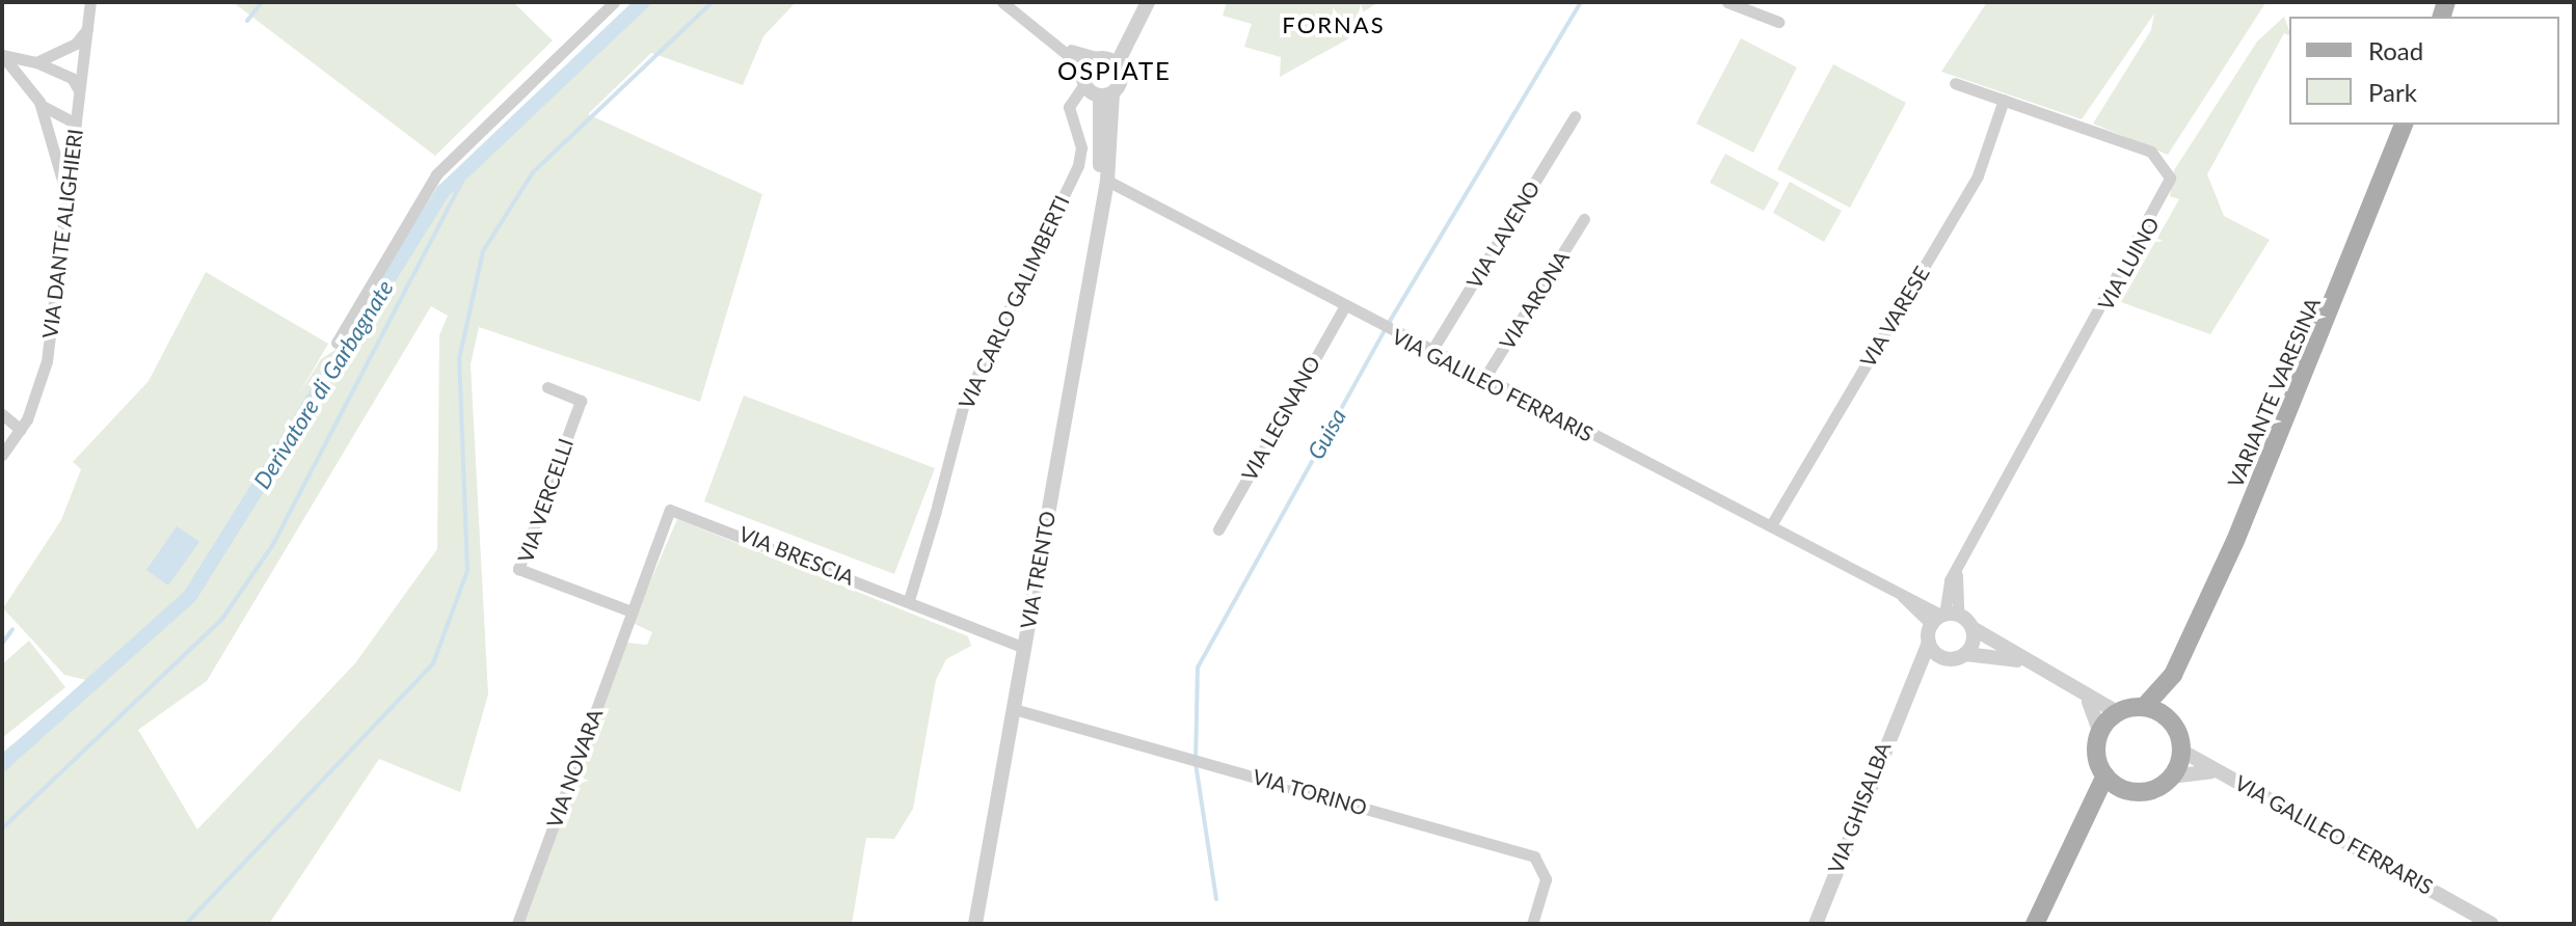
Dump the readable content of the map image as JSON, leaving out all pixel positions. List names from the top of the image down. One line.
{"streets":{"main road":["VARIANTE VARESINA"],"street":["VIA DANTE ALIGHIERI","VIA LAVENO","VIA LUINO","VIA ARONA","VIA CARLO GALIMBERTI","VIA VARESE","VIA GALILEO FERRARIS","VIA LEGNANO","VIA VERCELLI","VIA BRESCIA","VIA TRENTO","VIA NOVARA","VIA TORINO","VIA GHISALBA"]},"crossings":[["VIA LAVENO","VIA GALILEO FERRARIS"],["VIA LUINO","VIA VARESE"],["VIA LUINO","VIA GALILEO FERRARIS"],["VIA LUINO","VIA GHISALBA"],["VIA ARONA","VIA GALILEO FERRARIS"],["VIA CARLO GALIMBERTI","VIA BRESCIA"],["VIA VARESE","VIA GALILEO FERRARIS"],["VIA GALILEO FERRARIS","VARIANTE VARESINA"],["VIA GALILEO FERRARIS","VIA LEGNANO"],["VIA GALILEO FERRARIS","VIA GHISALBA"],["VIA VERCELLI","VIA BRESCIA"],["VIA VERCELLI","VIA NOVARA"],["VIA BRESCIA","VIA TRENTO"],["VIA BRESCIA","VIA NOVARA"],["VIA TRENTO","VIA TORINO"]],"districts":["FORNAS","OSPIATE"],"water":["Derivatore di Garbagnate","Guisa"],"legend":["Road","Park"]}
